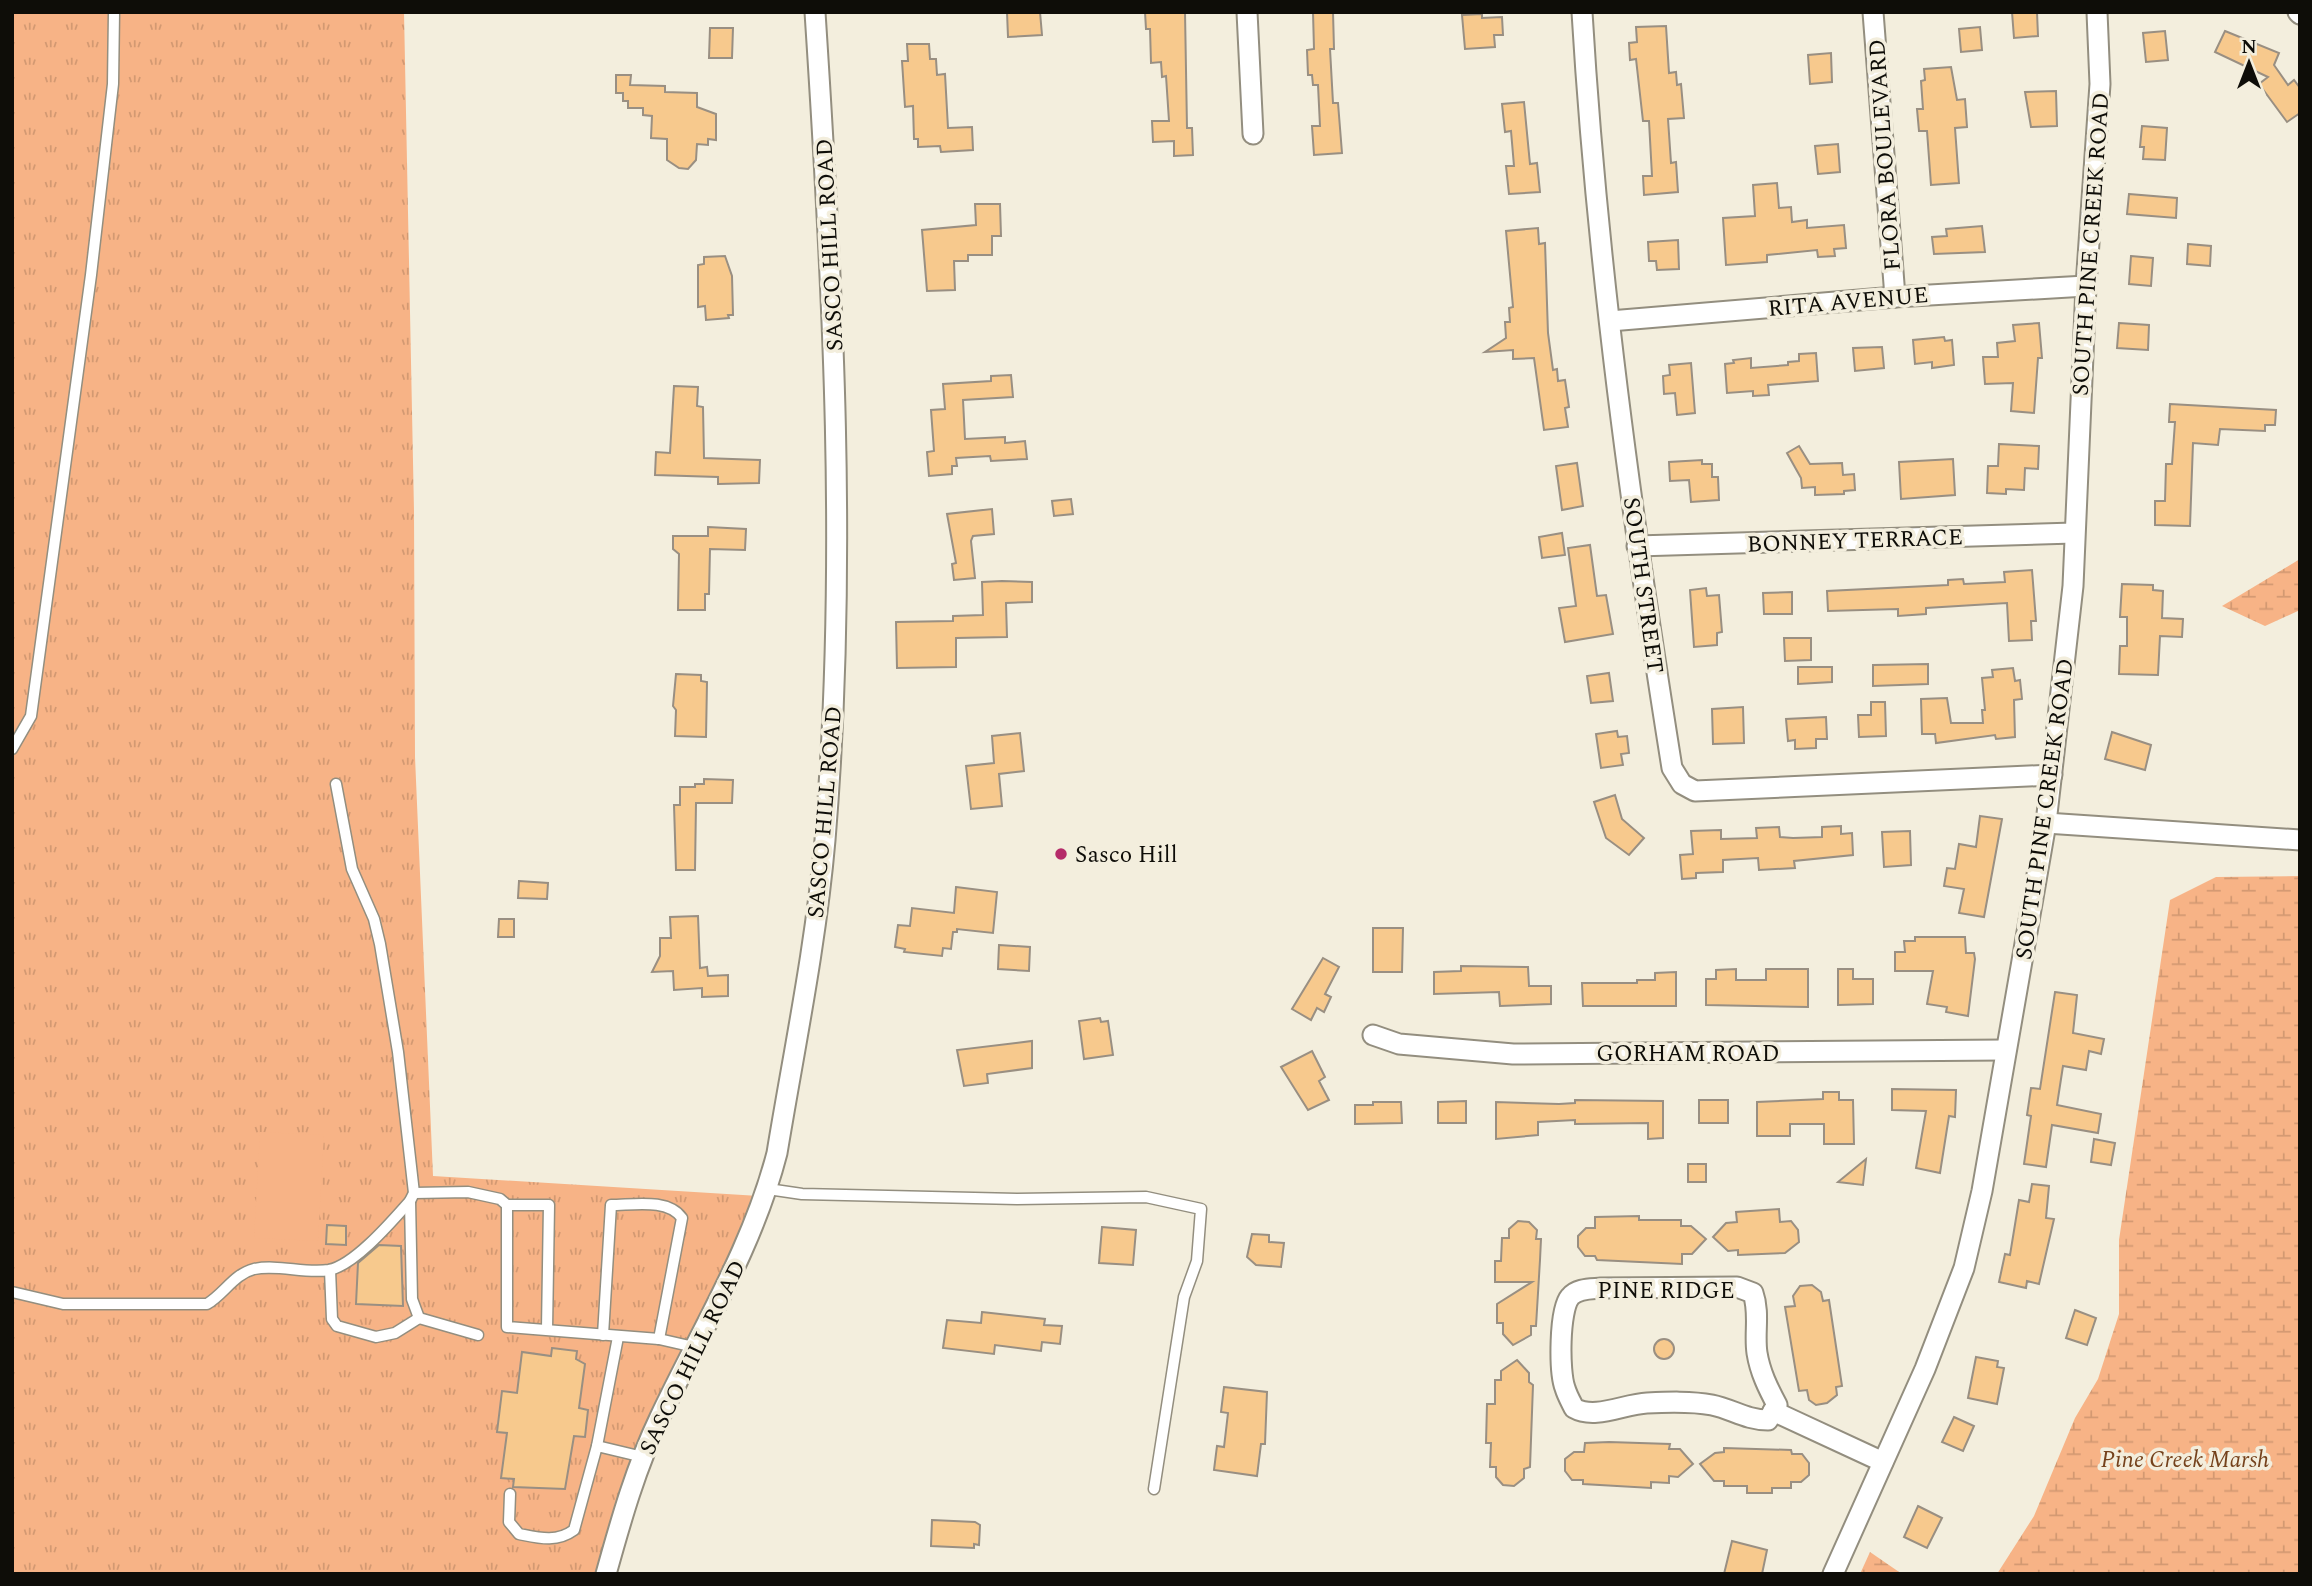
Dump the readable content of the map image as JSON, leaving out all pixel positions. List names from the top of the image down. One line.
{"streets":{"street":["FLORA BOULEVARD","SOUTH PINE CREEK ROAD","SASCO HILL ROAD","RITA AVENUE","BONNEY TERRACE","SOUTH STREET","GORHAM ROAD","PINE RIDGE"]},"crossings":[["FLORA BOULEVARD","RITA AVENUE"],["SOUTH PINE CREEK ROAD","RITA AVENUE"],["SOUTH PINE CREEK ROAD","BONNEY TERRACE"],["SOUTH PINE CREEK ROAD","SOUTH STREET"],["SOUTH PINE CREEK ROAD","GORHAM ROAD"],["RITA AVENUE","SOUTH STREET"],["BONNEY TERRACE","SOUTH STREET"]],"parks":["Pine Creek Marsh"],"places":["Sasco Hill"],"north":"top"}
